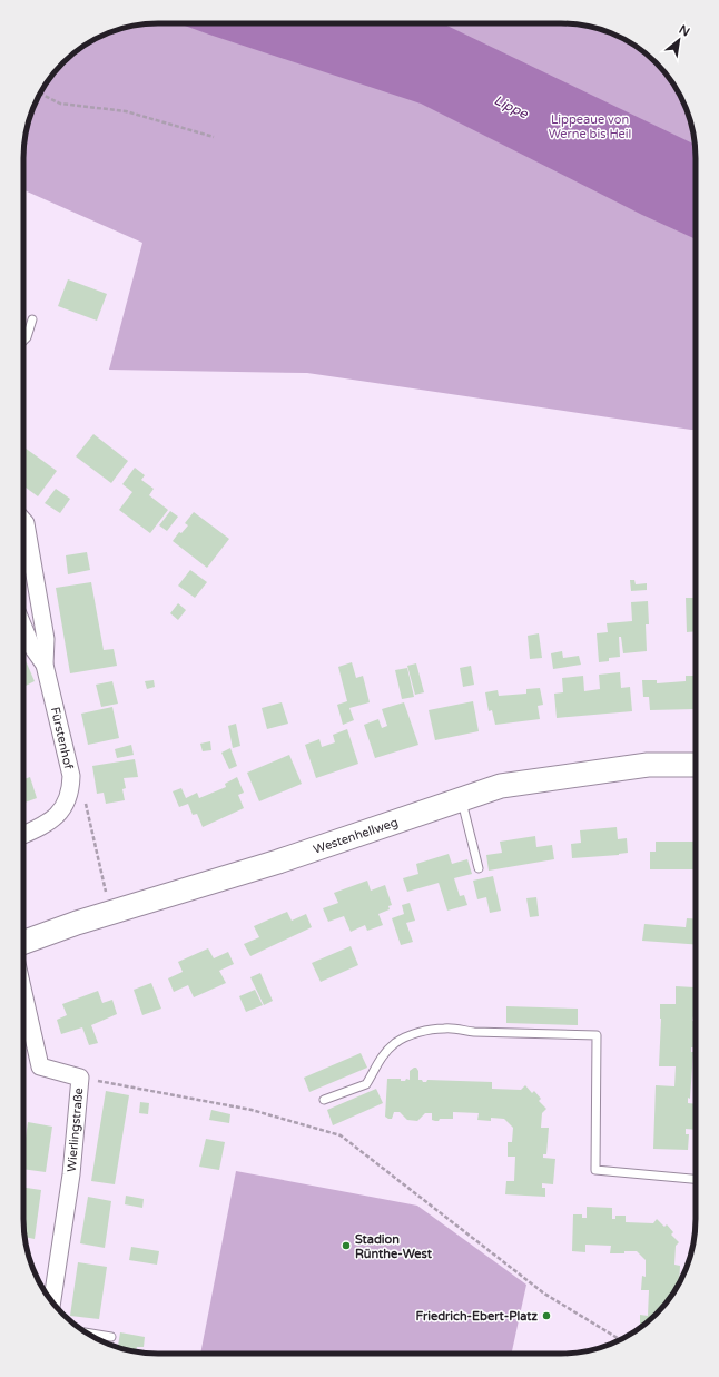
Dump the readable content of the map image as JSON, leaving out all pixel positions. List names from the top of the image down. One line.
{"streets":{"main road":["Westenhellweg"],"street":["Fürstenhof","Wierlingstraße"]},"water":["Lippe"],"parks":["Lippeaue von Werne bis Heil"],"places":["Stadion Rünthe-West","Friedrich-Ebert-Platz"],"north":"top right"}
